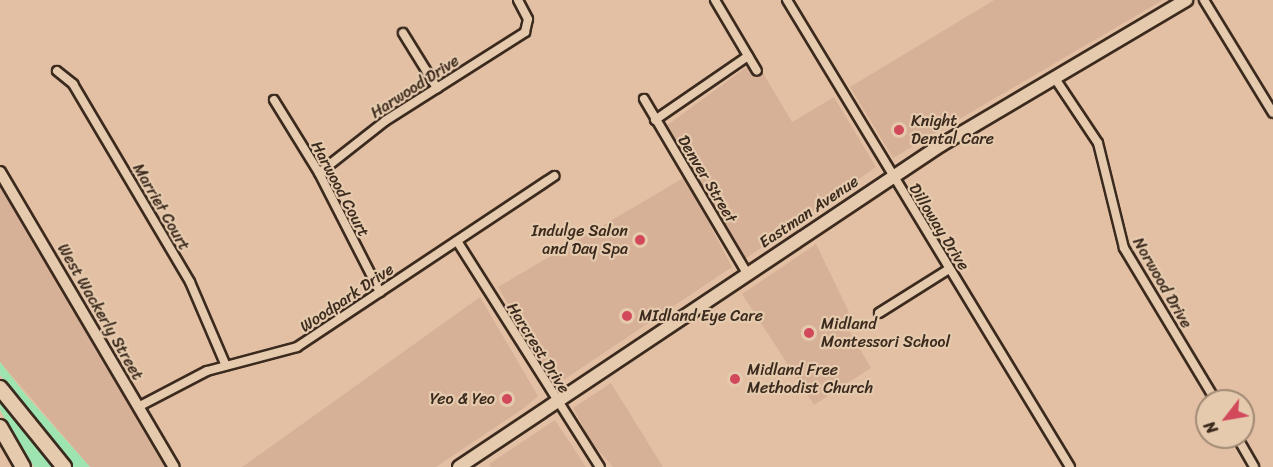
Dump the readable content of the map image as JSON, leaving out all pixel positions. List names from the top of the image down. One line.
{"streets":{"main road":["Eastman Avenue"],"street":["Harwood Drive","Denver Street","Harwood Court","Marriet Court","Dilloway Drive","Norwood Drive","Woodpark Drive","West Wackerly Street","Harcrest Drive"]},"crossings":[["Harwood Drive","Harwood Court"],["Denver Street","Eastman Avenue"],["Harwood Court","Woodpark Drive"],["Marriet Court","Woodpark Drive"],["Eastman Avenue","Dilloway Drive"],["Eastman Avenue","Norwood Drive"],["Eastman Avenue","Harcrest Drive"],["Woodpark Drive","West Wackerly Street"],["Woodpark Drive","Harcrest Drive"]],"places":["Knight Dental Care","Indulge Salon and Day Spa","MIdland Eye Care","Midland Montessori School","Midland Free Methodist Church","Yeo & Yeo"],"north":"bottom left"}
